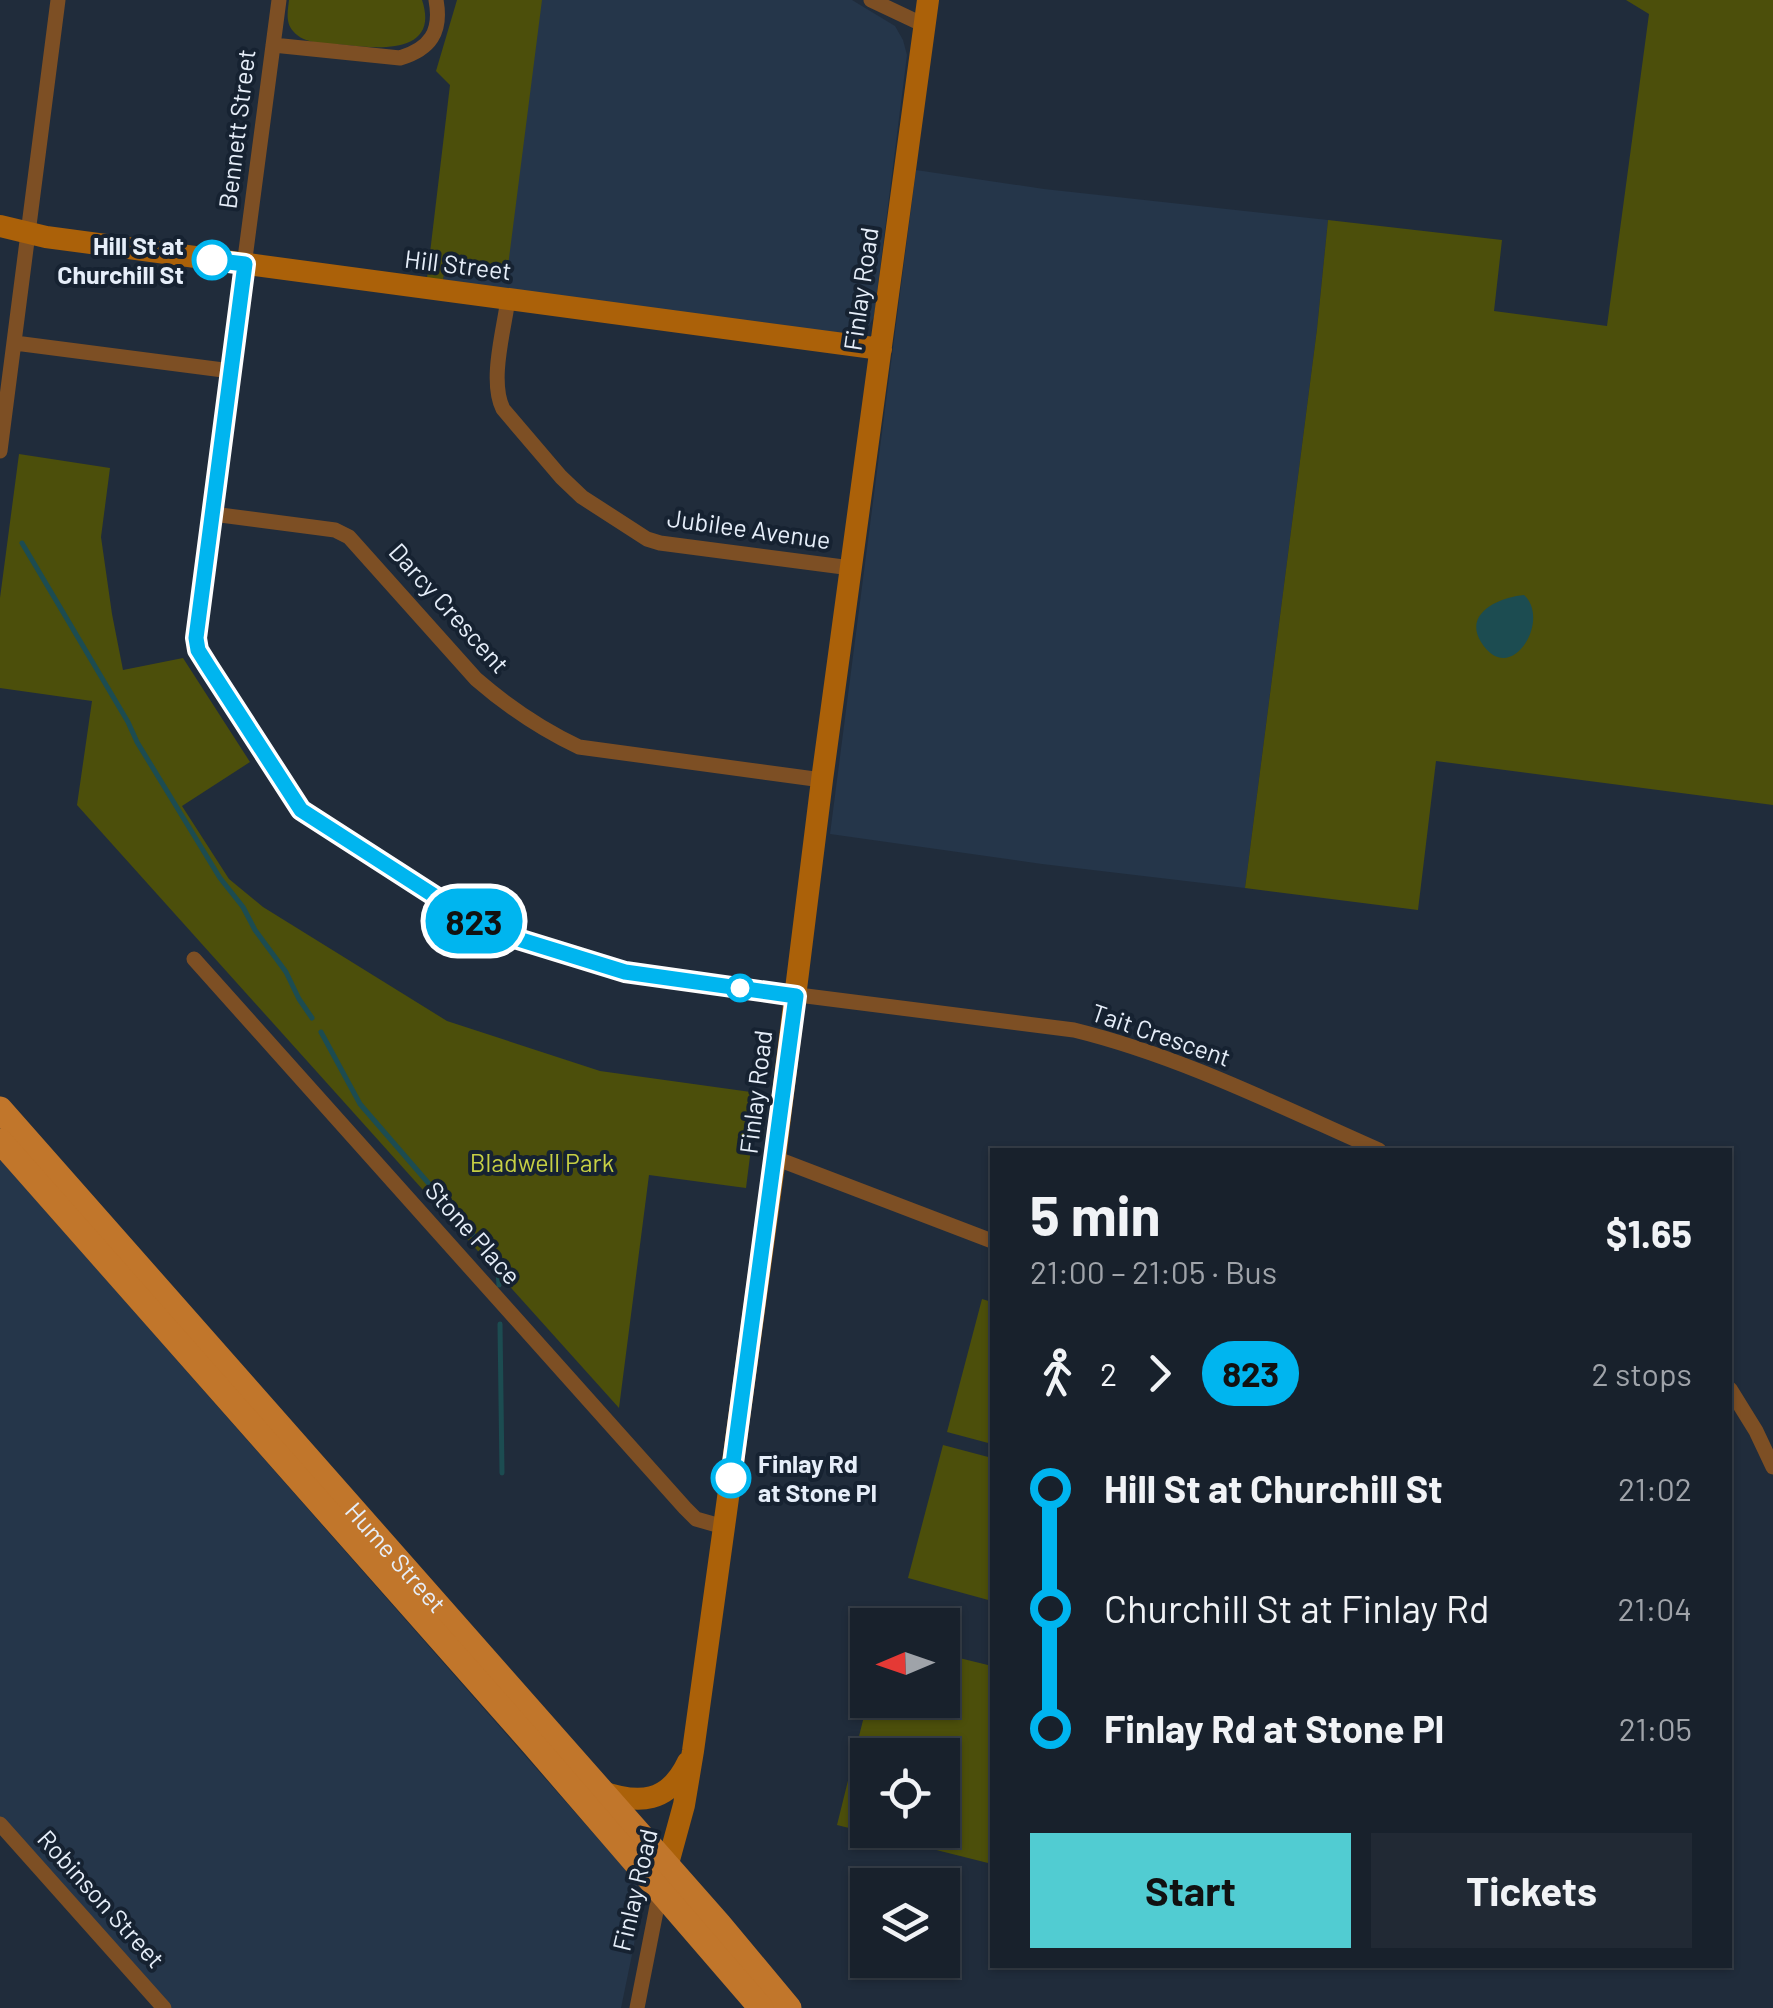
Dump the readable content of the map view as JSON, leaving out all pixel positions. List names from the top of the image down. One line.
{"streets":{"main road":["Hume Street"],"street":["Bennett Street","Hill Street","Finlay Road","Jubilee Avenue","Darcy Crescent","Tait Crescent","Stone Place","Robinson Street"]},"crossings":[["Bennett Street","Hill Street"],["Bennett Street","Darcy Crescent"],["Bennett Street","Tait Crescent"],["Hill Street","Finlay Road"],["Hill Street","Jubilee Avenue"],["Finlay Road","Jubilee Avenue"],["Finlay Road","Darcy Crescent"],["Finlay Road","Tait Crescent"],["Finlay Road","Stone Place"],["Finlay Road","Hume Street"],["Darcy Crescent","Tait Crescent"]],"parks":["Bladwell Park"],"places":["Hill St at Churchill St","Finlay Rd at Stone Pl"],"lines":["bus line 823"],"north":"left","page":{"on_map":"823","heading":["5 min","21:00 – 21:05 · Bus","$1.65"],"legs":["2","823","2 stops"],"list":[{"name":"Hill St at Churchill St","value":"21:02"},{"name":"Churchill St at Finlay Rd","value":"21:04"},{"name":"Finlay Rd at Stone Pl","value":"21:05"}],"buttons":["Start","Tickets"]}}
